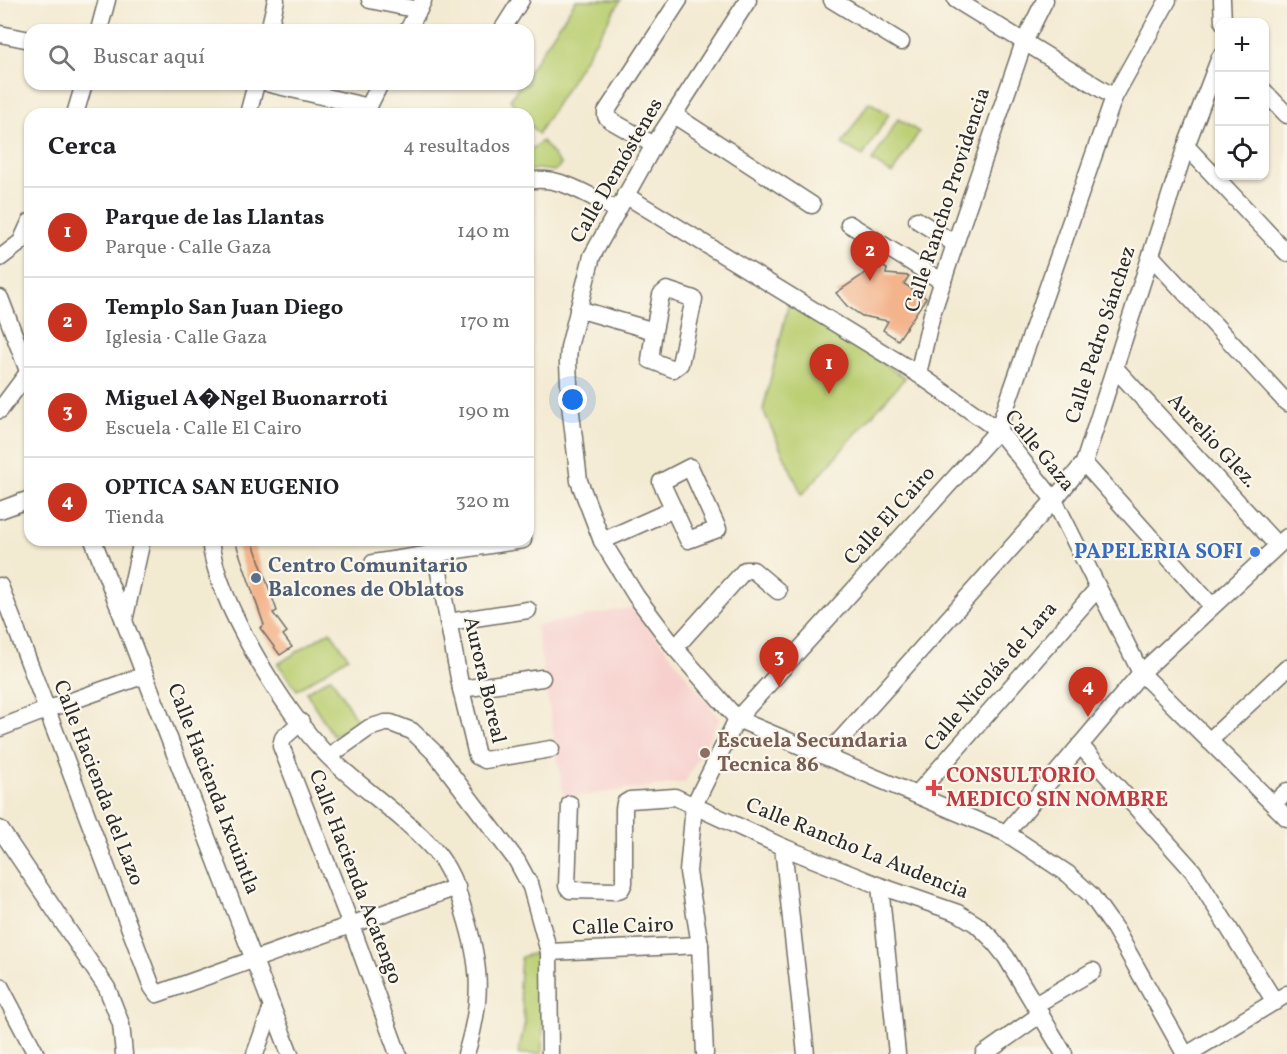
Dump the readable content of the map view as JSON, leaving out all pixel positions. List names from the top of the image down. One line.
{"streets":{"street":["Calle Demóstenes","Calle Rancho Providencia","Calle Pedro Sánchez","Aurelio Glez.","Calle Gaza","Calle El Cairo","Calle Nicolás de Lara","Aurora Boreal","Calle Hacienda del Lazo","Calle Hacienda Ixcuintla","Calle Rancho La Audencia","Calle Hacienda Acatengo","Calle Cairo"]},"crossings":[["Calle Demóstenes","Calle Pedro Sánchez"],["Calle Demóstenes","Calle Gaza"],["Calle Demóstenes","Calle El Cairo"],["Calle Demóstenes","Calle Nicolás de Lara"],["Calle Rancho Providencia","Calle Gaza"],["Calle Pedro Sánchez","Aurelio Glez."],["Calle Pedro Sánchez","Calle Gaza"],["Calle Gaza","Calle El Cairo"],["Calle Gaza","Calle Nicolás de Lara"],["Calle El Cairo","Calle Rancho La Audencia"],["Calle El Cairo","Calle Cairo"],["Calle Hacienda del Lazo","Calle Hacienda Ixcuintla"]],"places":{"other":["PAPELERIA SOFI","Centro Comunitario Balcones de Oblatos","Escuela Secundaria Tecnica 86"],"health":["CONSULTORIO MEDICO SIN NOMBRE"]},"page":{"map_buttons":["+","−"],"search":"Buscar aquí","heading":["Cerca","4 resultados"],"list":[{"mark":"1","name":"Parque de las Llantas","note":"Parque · Calle Gaza","value":"140 m"},{"mark":"2","name":"Templo San Juan Diego","note":"Iglesia · Calle Gaza","value":"170 m"},{"mark":"3","name":"Miguel A�Ngel Buonarroti","note":"Escuela · Calle El Cairo","value":"190 m"},{"mark":"4","name":"OPTICA SAN EUGENIO","note":"Tienda","value":"320 m"}],"pins":["2","1","3","4"]}}
